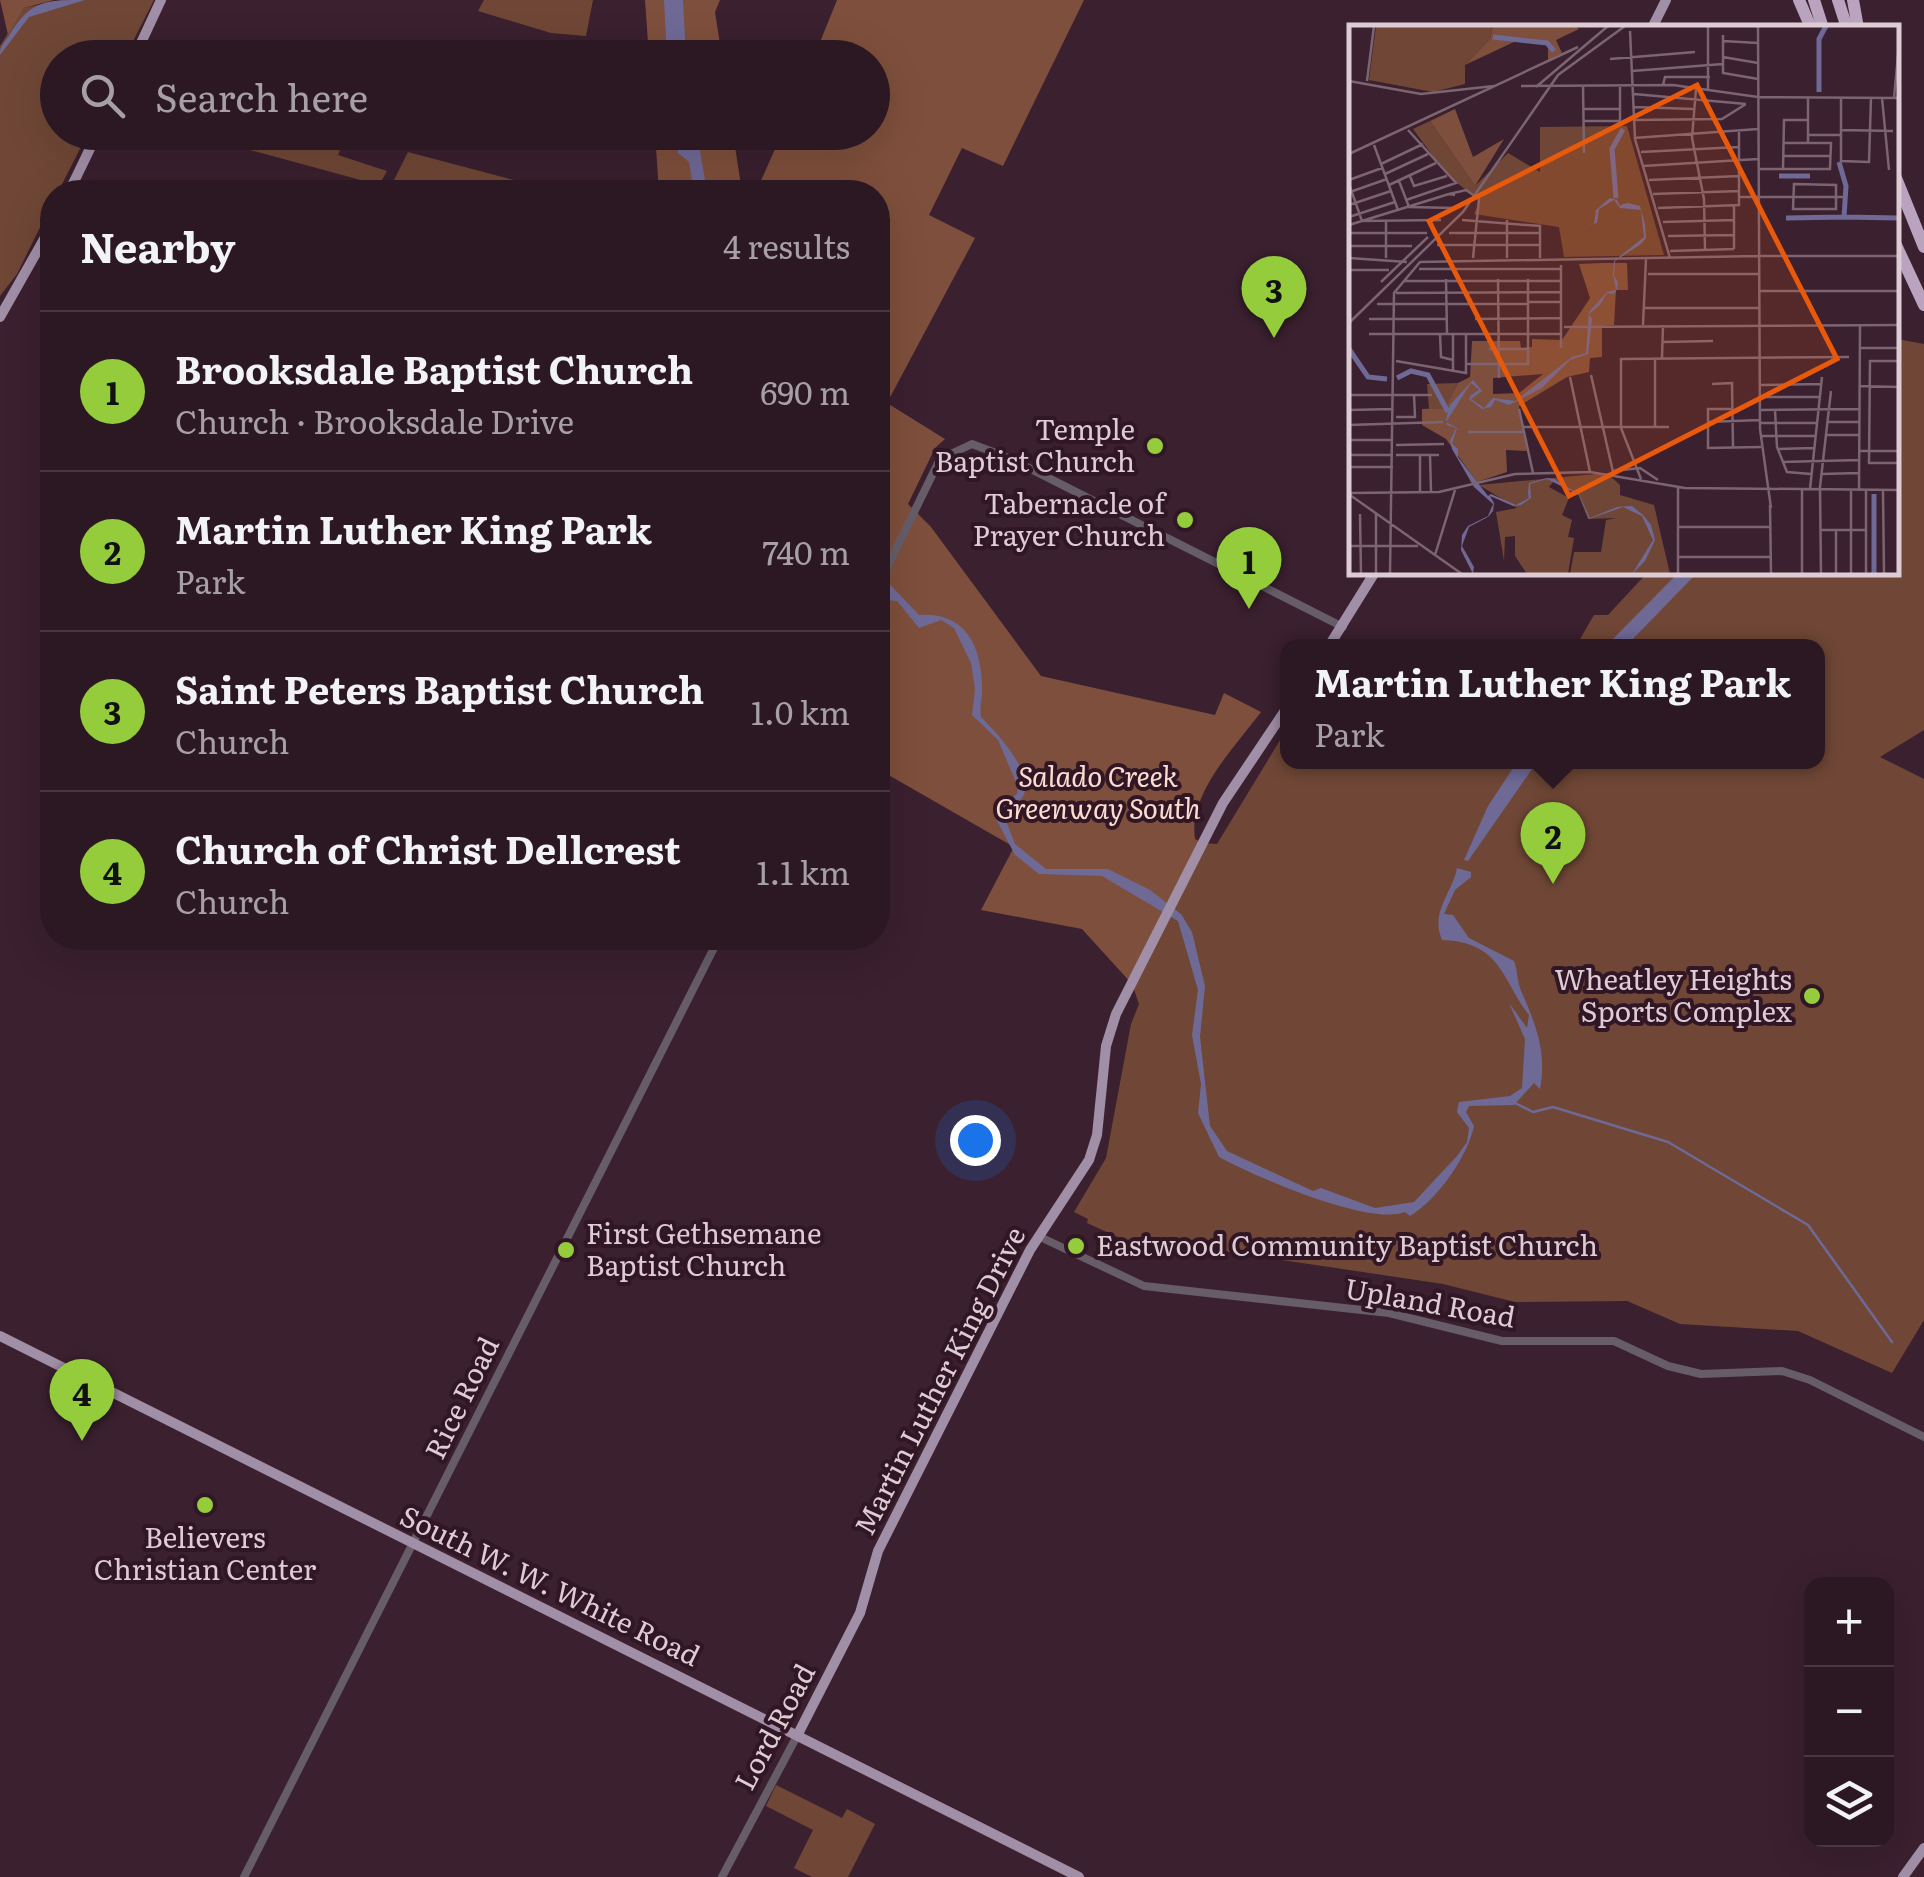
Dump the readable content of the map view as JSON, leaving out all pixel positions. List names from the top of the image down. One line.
{"streets":{"main road":["Martin Luther King Drive","South W. W. White Road","Lord Road"],"street":["Upland Road","Rice Road"]},"crossings":[["Upland Road","Martin Luther King Drive"],["Martin Luther King Drive","Lord Road"],["Rice Road","South W. W. White Road"],["South W. W. White Road","Lord Road"]],"parks":["Salado Creek Greenway South"],"places":["Temple Baptist Church","Tabernacle of Prayer Church","Wheatley Heights Sports Complex","Eastwood Community Baptist Church","First Gethsemane Baptist Church","Believers Christian Center"],"page":{"search":"Search here","heading":["Nearby","4 results"],"pins":["3","1","2","4"],"list":[{"mark":"1","name":"Brooksdale Baptist Church","note":"Church · Brooksdale Drive","value":"690 m"},{"mark":"2","name":"Martin Luther King Park","note":"Park","value":"740 m"},{"mark":"3","name":"Saint Peters Baptist Church","note":"Church","value":"1.0 km"},{"mark":"4","name":"Church of Christ Dellcrest","note":"Church","value":"1.1 km"}],"popup":["Martin Luther King Park","Park"],"map_buttons":["+","−"]}}
